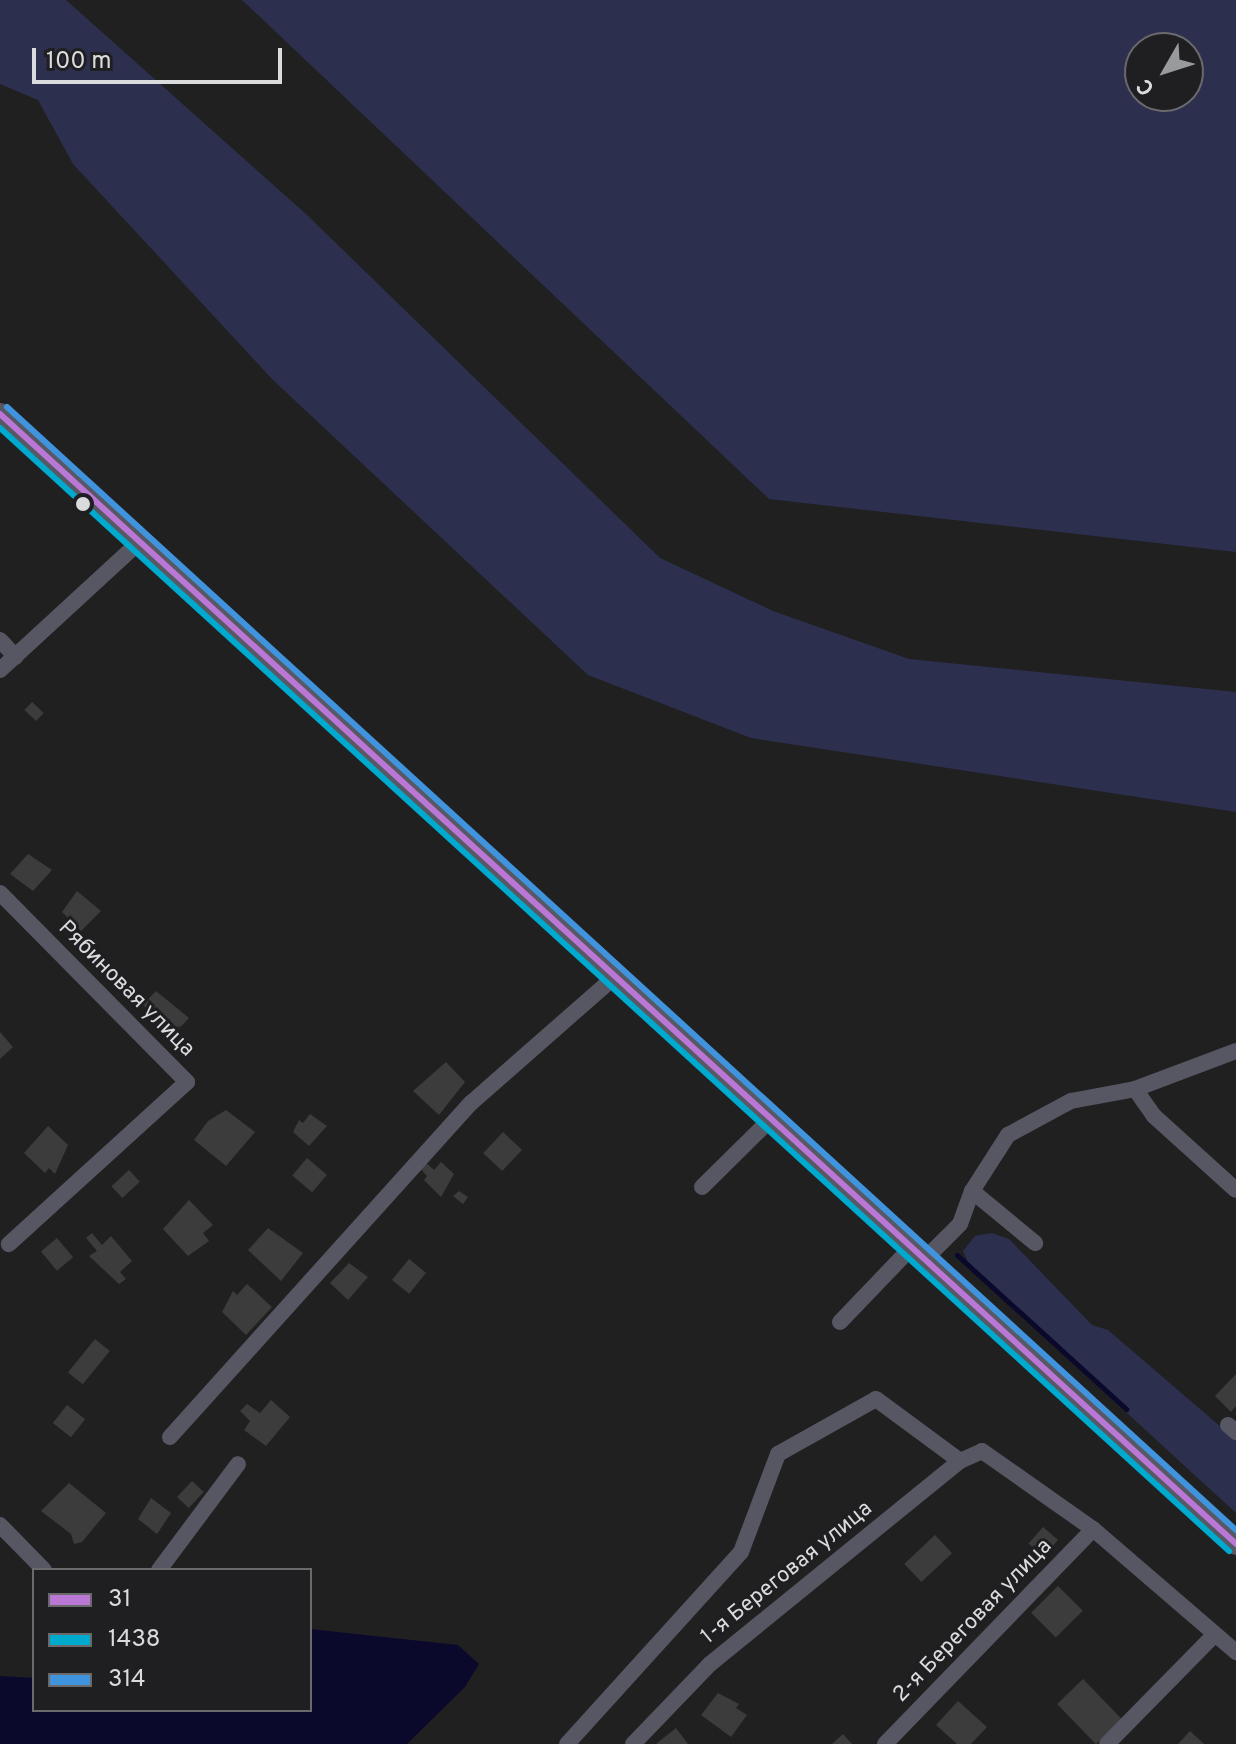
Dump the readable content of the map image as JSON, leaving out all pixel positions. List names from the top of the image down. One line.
{"streets":{"street":["Рябиновая улица","1-я Береговая улица","2-я Береговая улица"]},"crossings":[["1-я Береговая улица","2-я Береговая улица"]],"lines":["transit line 314","transit line 31","transit line 1438"],"legend":["31","1438","314"],"scale_bar":"100 m","north":"bottom left"}
